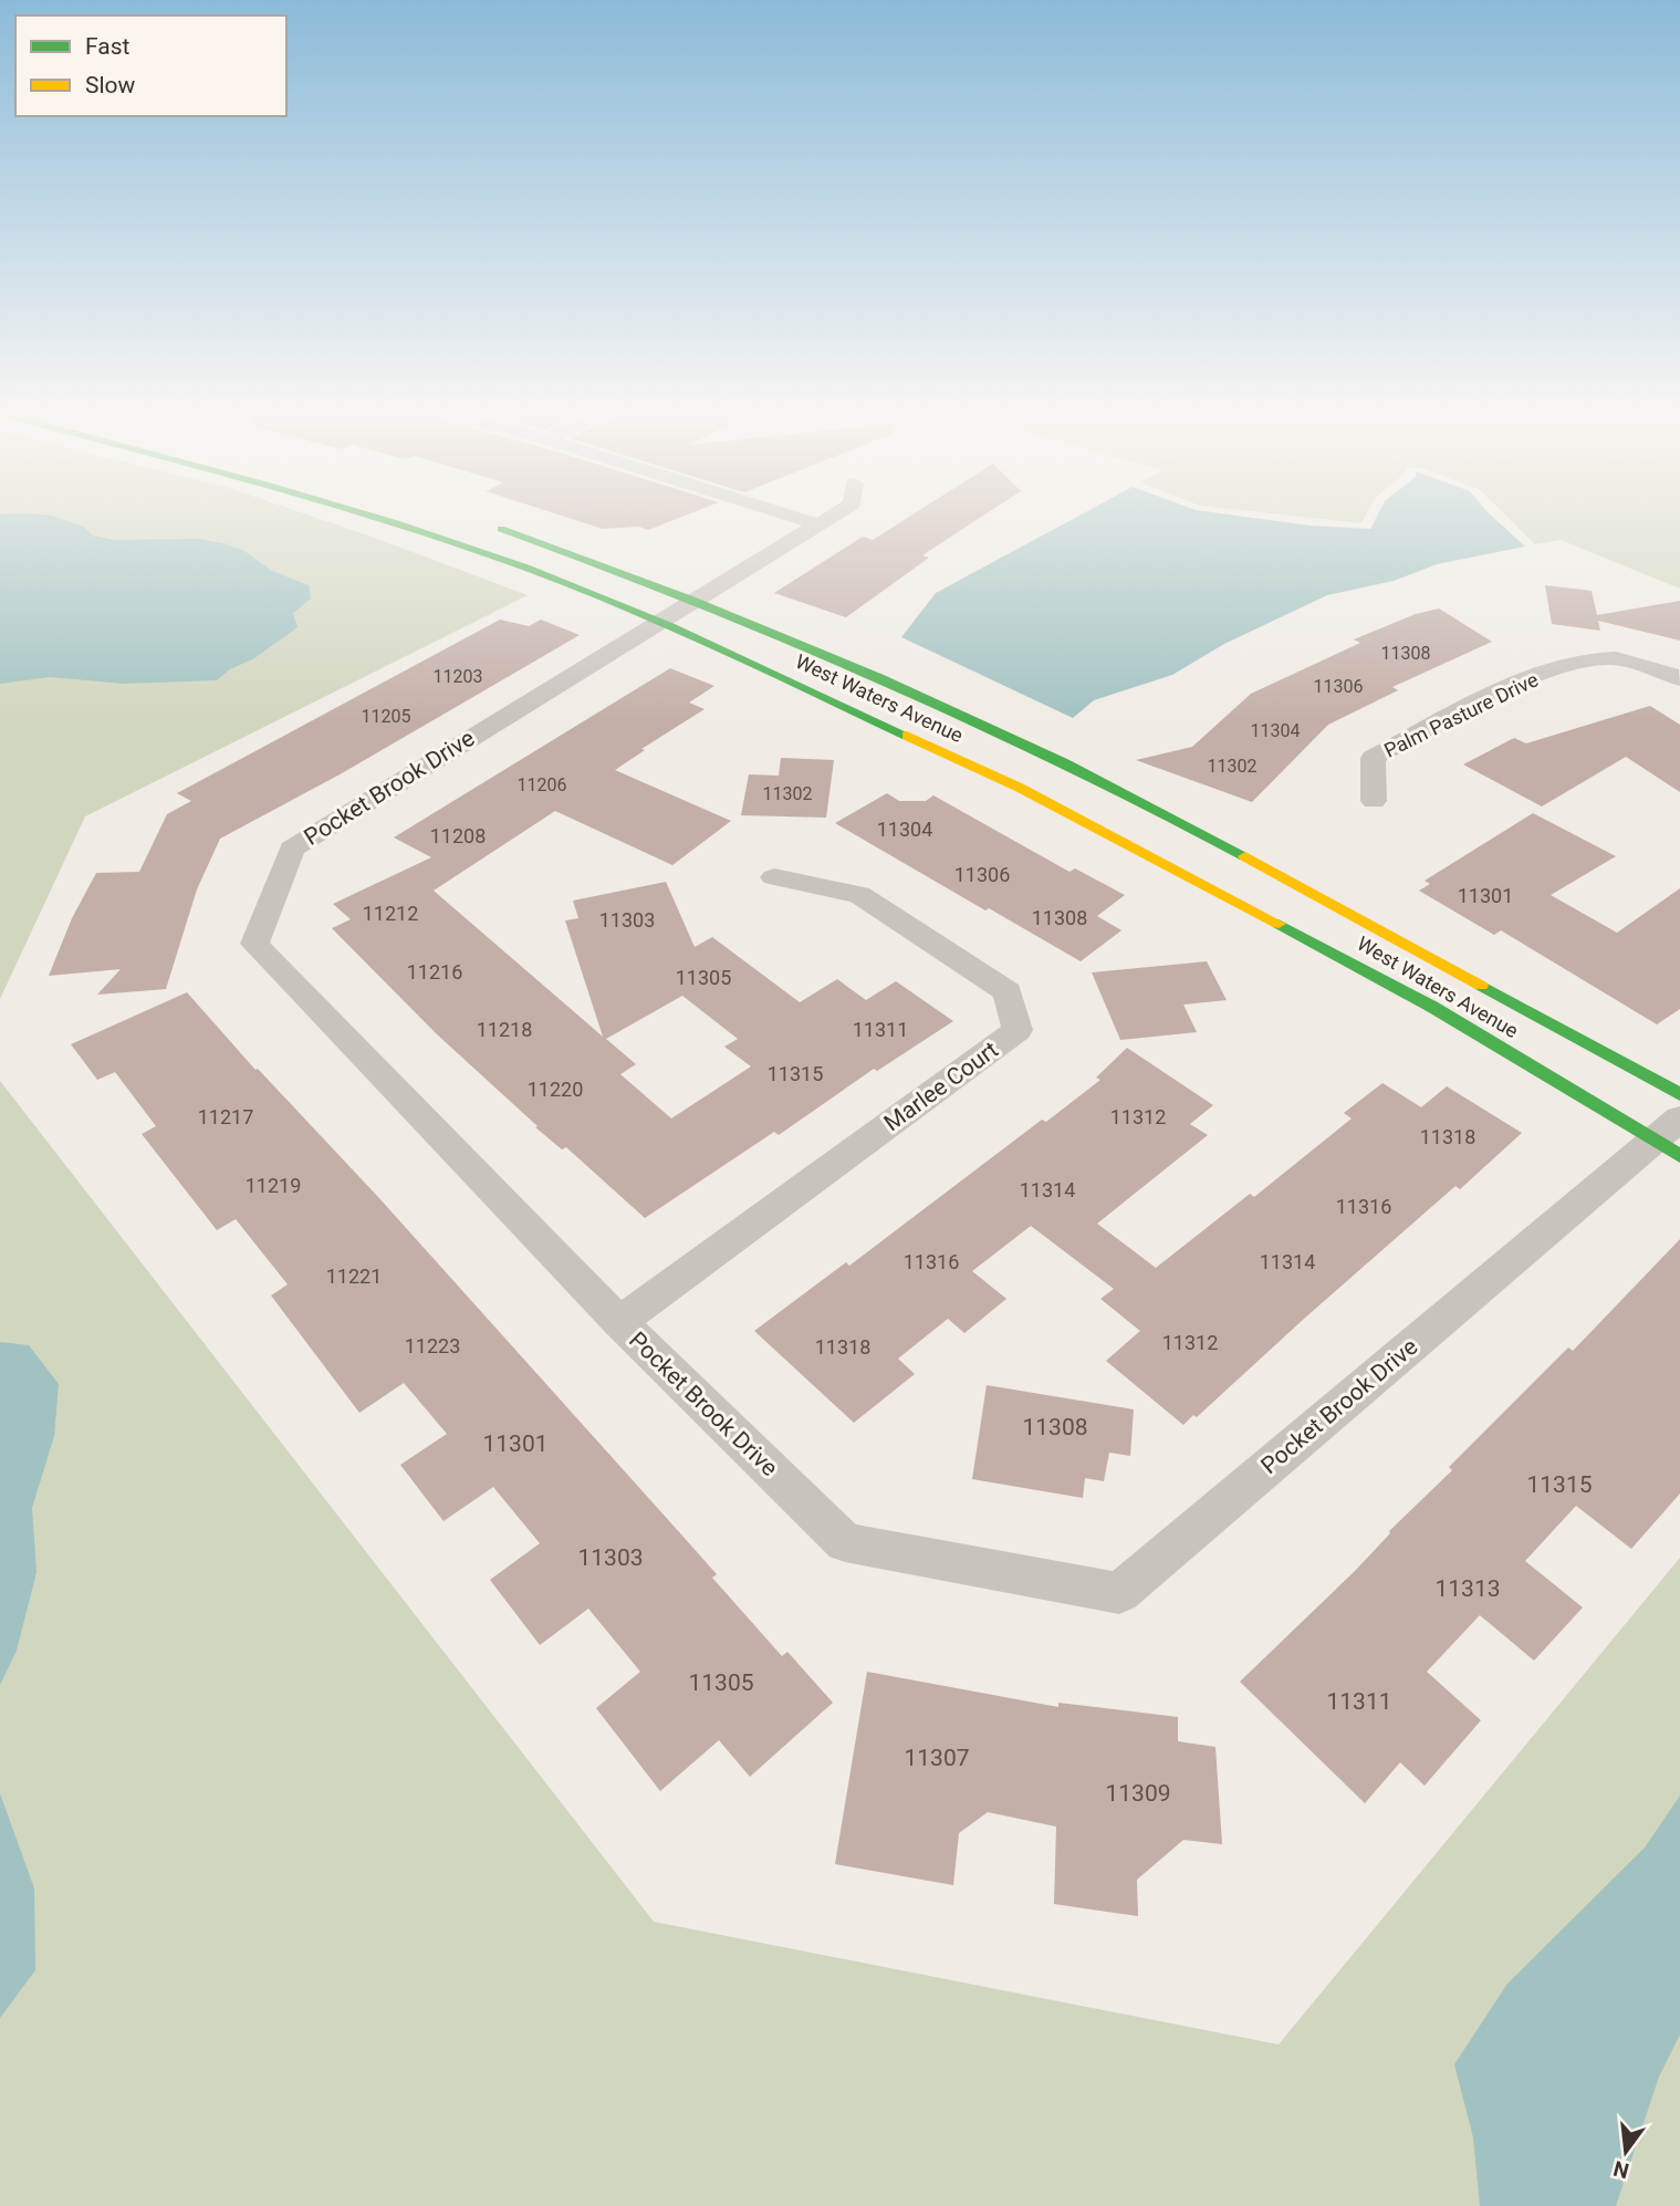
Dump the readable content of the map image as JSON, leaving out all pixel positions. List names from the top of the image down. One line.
{"streets":{"street":["West Waters Avenue","Palm Pasture Drive","Pocket Brook Drive","Marlee Court"]},"crossings":[["West Waters Avenue","Pocket Brook Drive"],["Pocket Brook Drive","Marlee Court"]],"house_numbers":["11308","11203","11306","11205","11304","11302","11206","11302","11304","11208","11306","11301","11212","11308","11303","11216","11305","11218","11311","11315","11220","11217","11312","11318","11219","11314","11316","11316","11314","11221","11312","11223","11318","11308","11301","11315","11303","11313","11305","11311","11307","11309"],"legend":["Fast","Slow"],"north":"bottom"}
